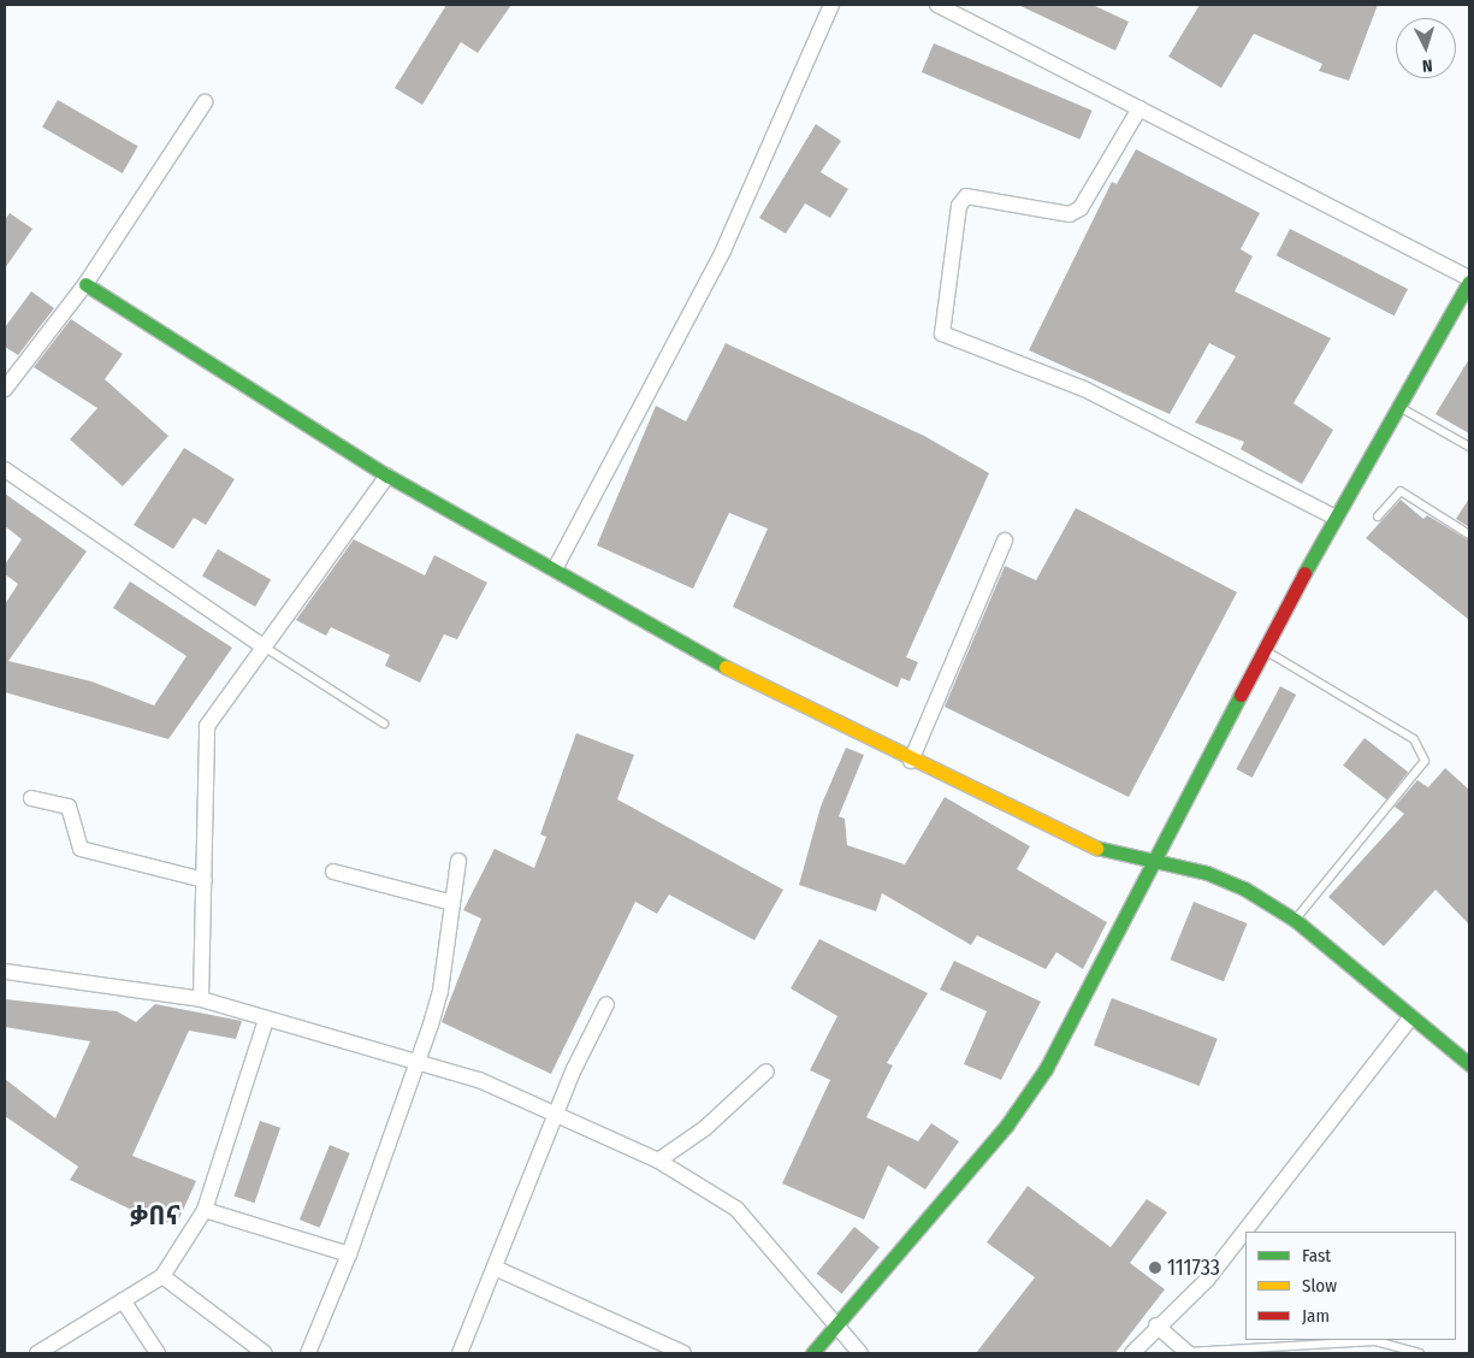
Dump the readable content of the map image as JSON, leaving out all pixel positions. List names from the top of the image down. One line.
{"districts":["ቃበና"],"places":["111733"],"legend":["Fast","Slow","Jam"],"north":"bottom"}
